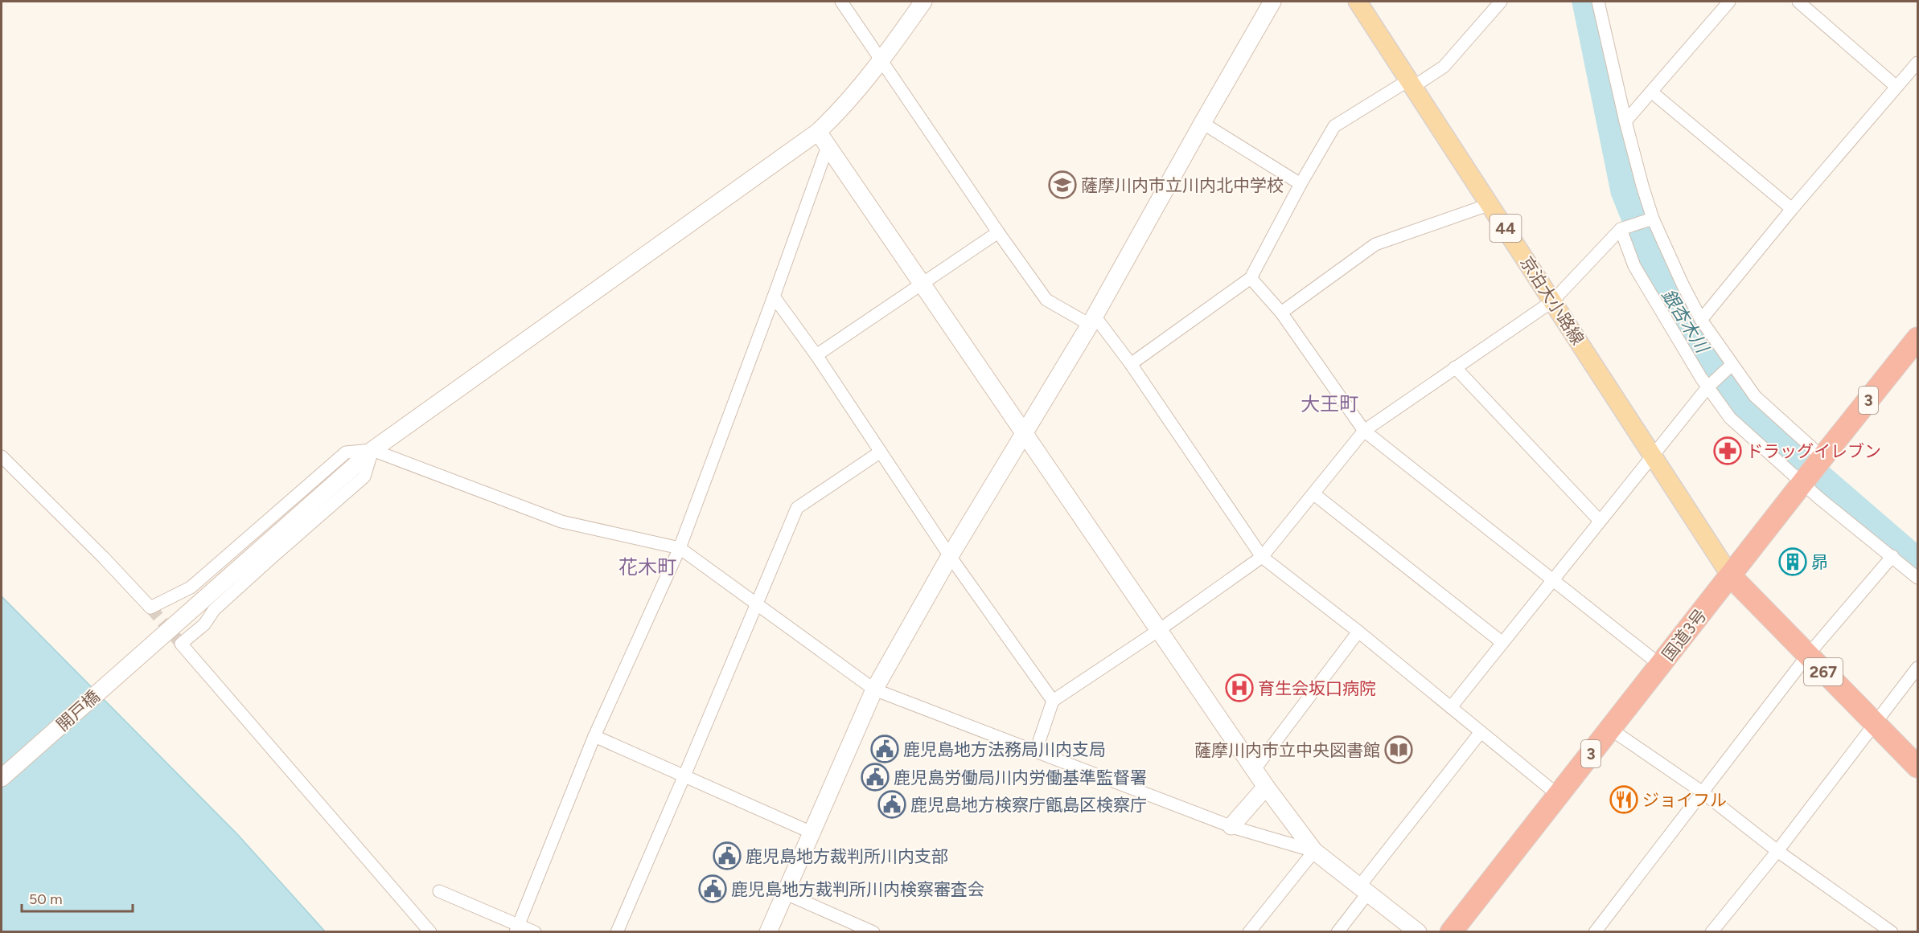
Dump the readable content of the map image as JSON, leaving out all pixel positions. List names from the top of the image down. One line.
{"streets":{"highway":["3","国道3号","267"],"main road":["44","京泊大小路線"],"street":["開戸橋"]},"crossings":[["京泊大小路線","国道3号"],["京泊大小路線","267"],["国道3号","267"]],"districts":["大王町","花木町"],"water":["銀杏木川"],"places":{"school or university":["薩摩川内市立川内北中学校"],"pharmacy":["ドラッグイレブン"],"building":["昴"],"hospital":["育生会坂口病院"],"public building":["鹿児島地方法務局川内支局","鹿児島労働局川内労働基準監督署","鹿児島地方検察庁甑島区検察庁","鹿児島地方裁判所川内支部","鹿児島地方裁判所川内検察審査会"],"library":["薩摩川内市立中央図書館"],"restaurant":["ジョイフル"]},"scale_bar":"50 m"}
